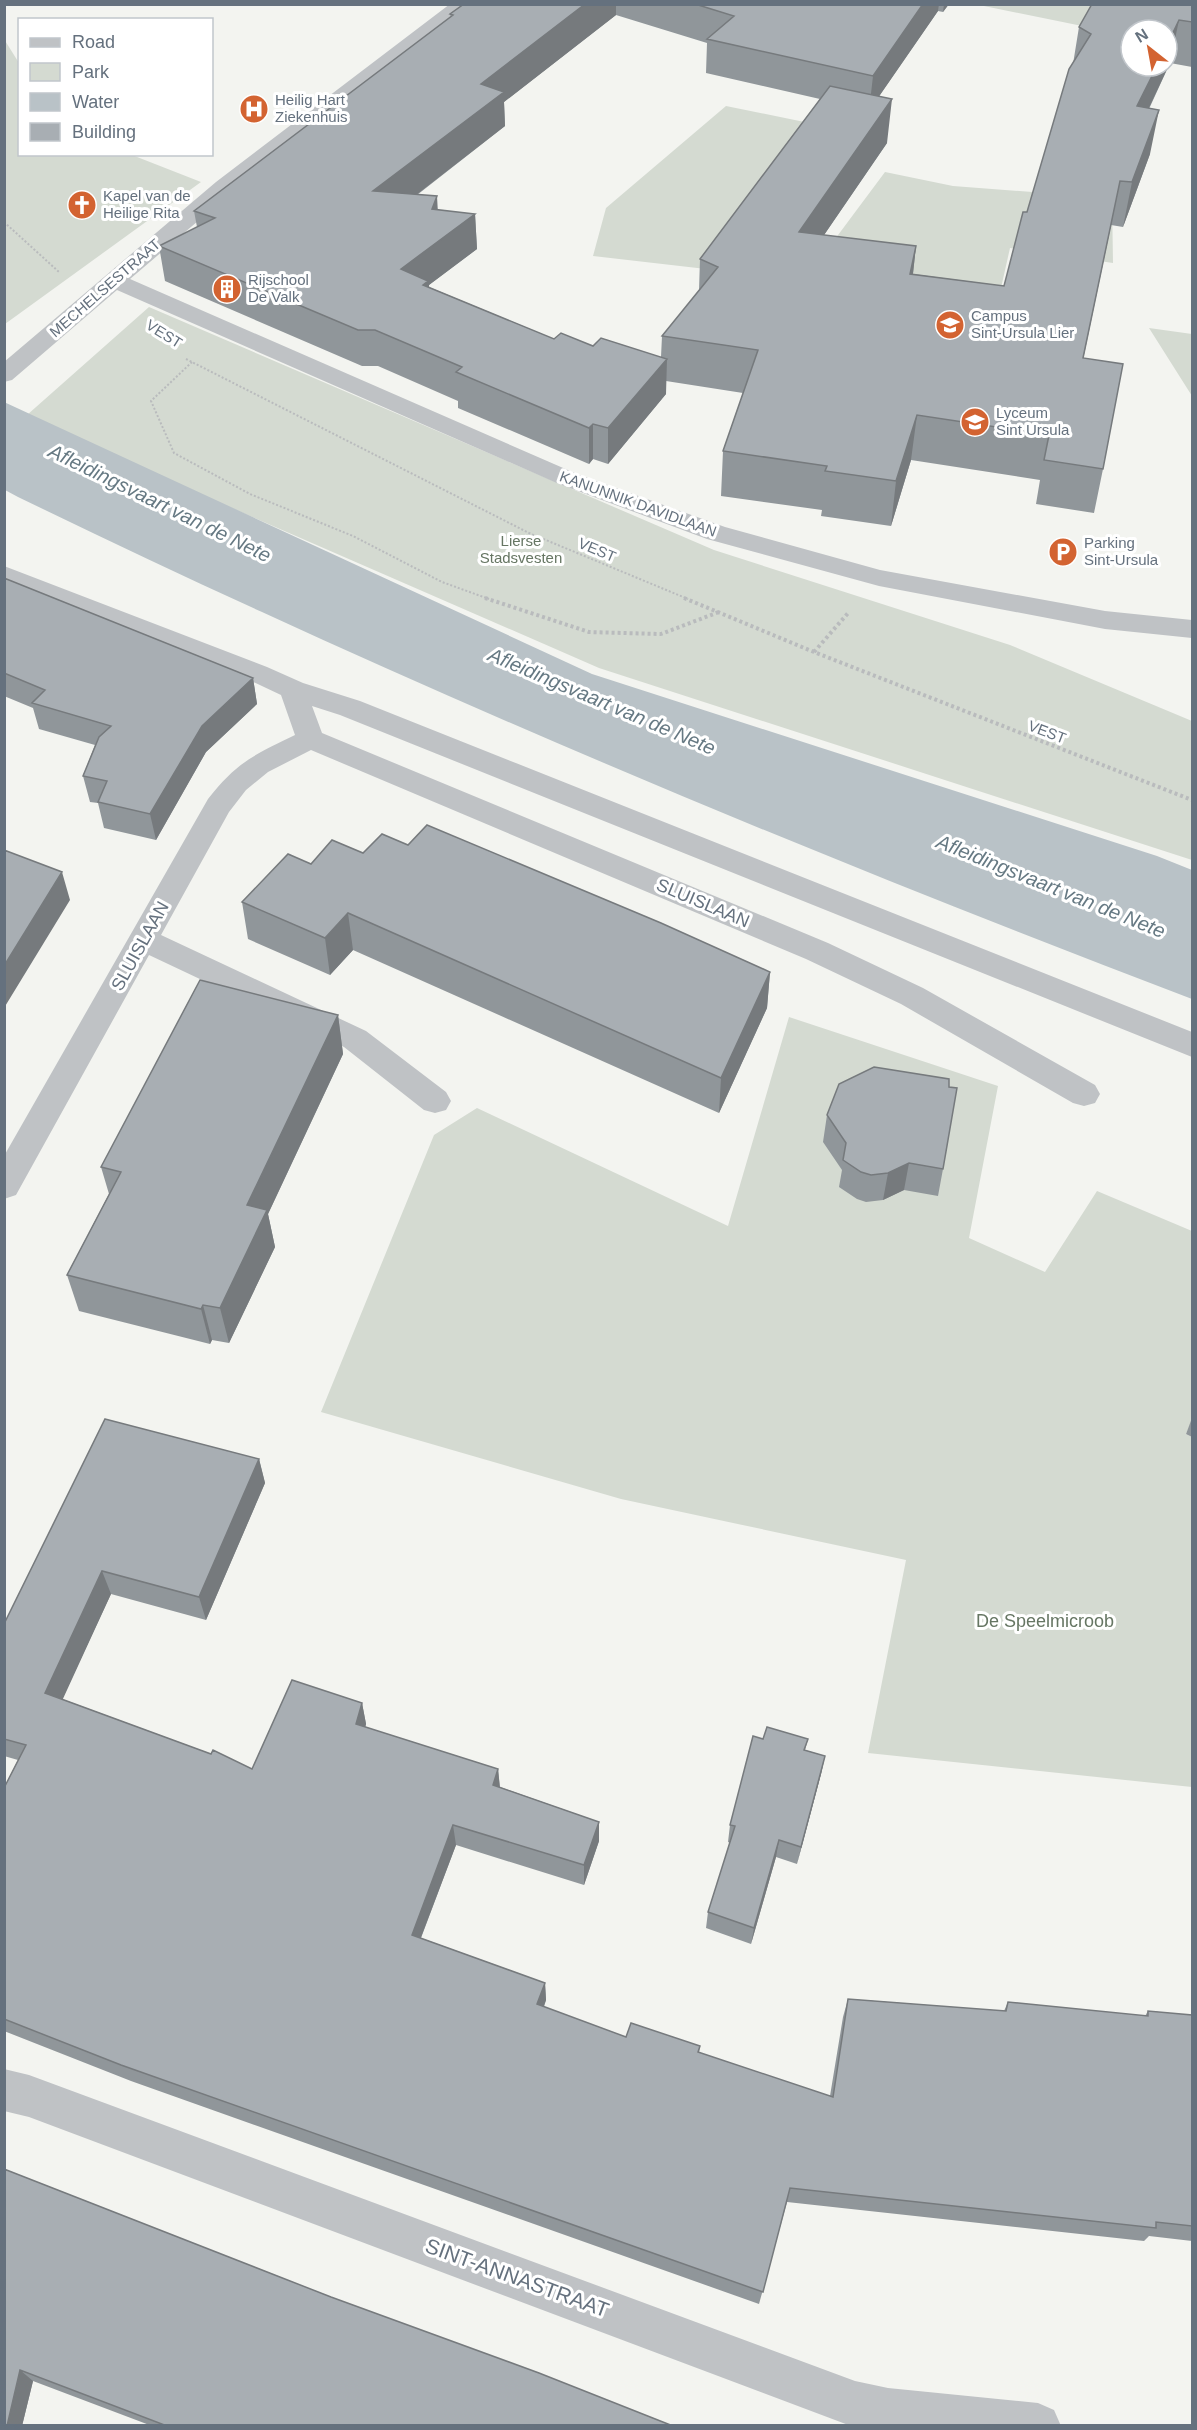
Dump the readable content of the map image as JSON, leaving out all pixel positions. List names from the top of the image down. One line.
{"streets":{"street":["MECHELSESTRAAT","KANUNNIK DAVIDLAAN","SLUISLAAN","SINT-ANNASTRAAT"],"path":["VEST"]},"crossings":[["MECHELSESTRAAT","KANUNNIK DAVIDLAAN"]],"water":["Afleidingsvaart van de Nete"],"parks":["Lierse Stadsvesten","De Speelmicroob"],"places":{"hospital":["Heilig Hart Ziekenhuis"],"church":["Kapel van de Heilige Rita"],"building":["Rijschool De Valk"],"school or university":["Campus Sint-Ursula Lier","Lyceum Sint Ursula"],"parking":["Parking Sint-Ursula"]},"legend":["Road","Park","Water","Building"],"north":"top left"}
